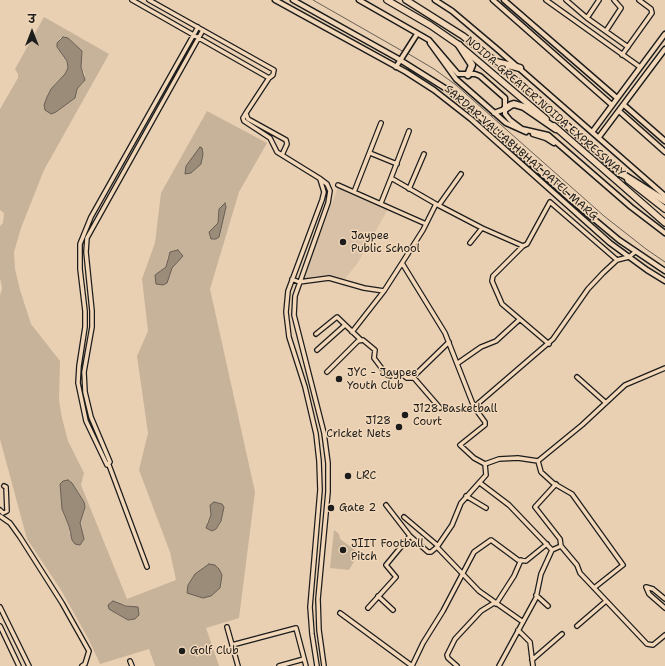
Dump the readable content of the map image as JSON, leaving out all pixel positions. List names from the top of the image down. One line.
{"streets":{"highway":["NOIDA-GREATER NOIDA EXPRESSWAY"],"street":["SARDAR VALLABHBHAI PATEL MARG"]},"places":["Jaypee Public School","JYC - Jaypee Youth Club","J128 Basketball Court","J128 Cricket Nets","LRC","Gate 2","JIIT Football Pitch","Golf Club"],"north":"top"}
